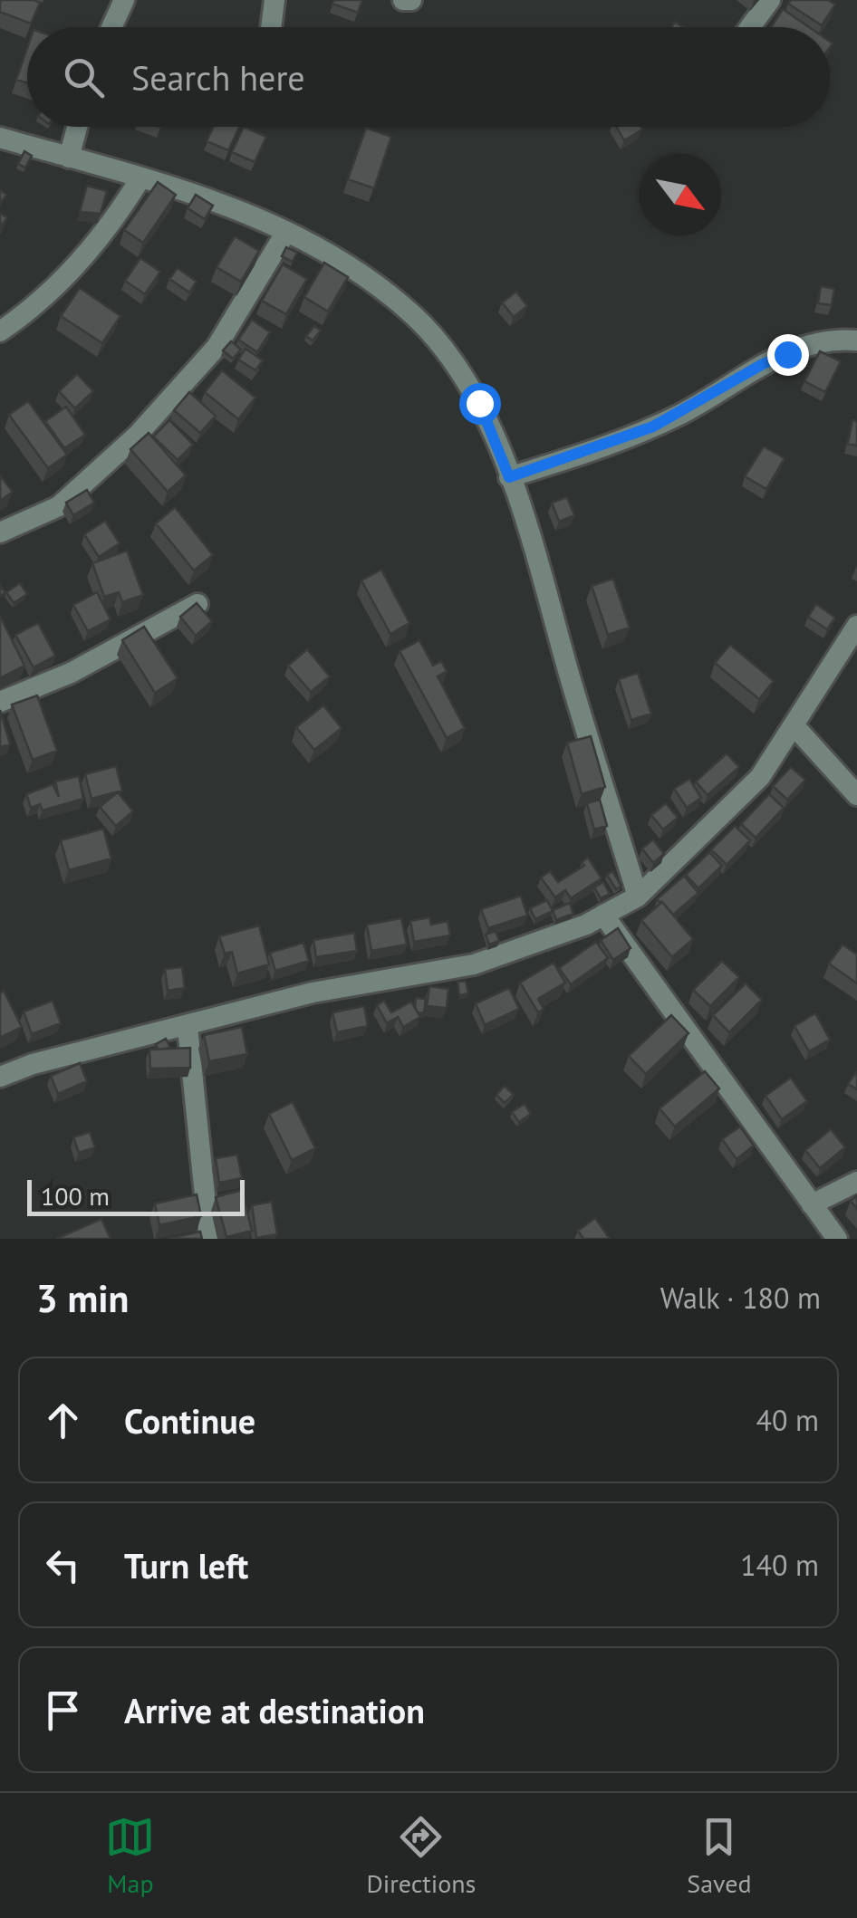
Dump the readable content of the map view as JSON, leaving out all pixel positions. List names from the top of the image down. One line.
{"scale_bar":"100 m","north":"bottom right","page":{"search":"Search here","scale":"100 m","heading":["3 min","Walk · 180 m"],"list":[["Continue","40 m"],["Turn left","140 m"],"Arrive at destination"],"nav":["Map","Directions","Saved"]}}
